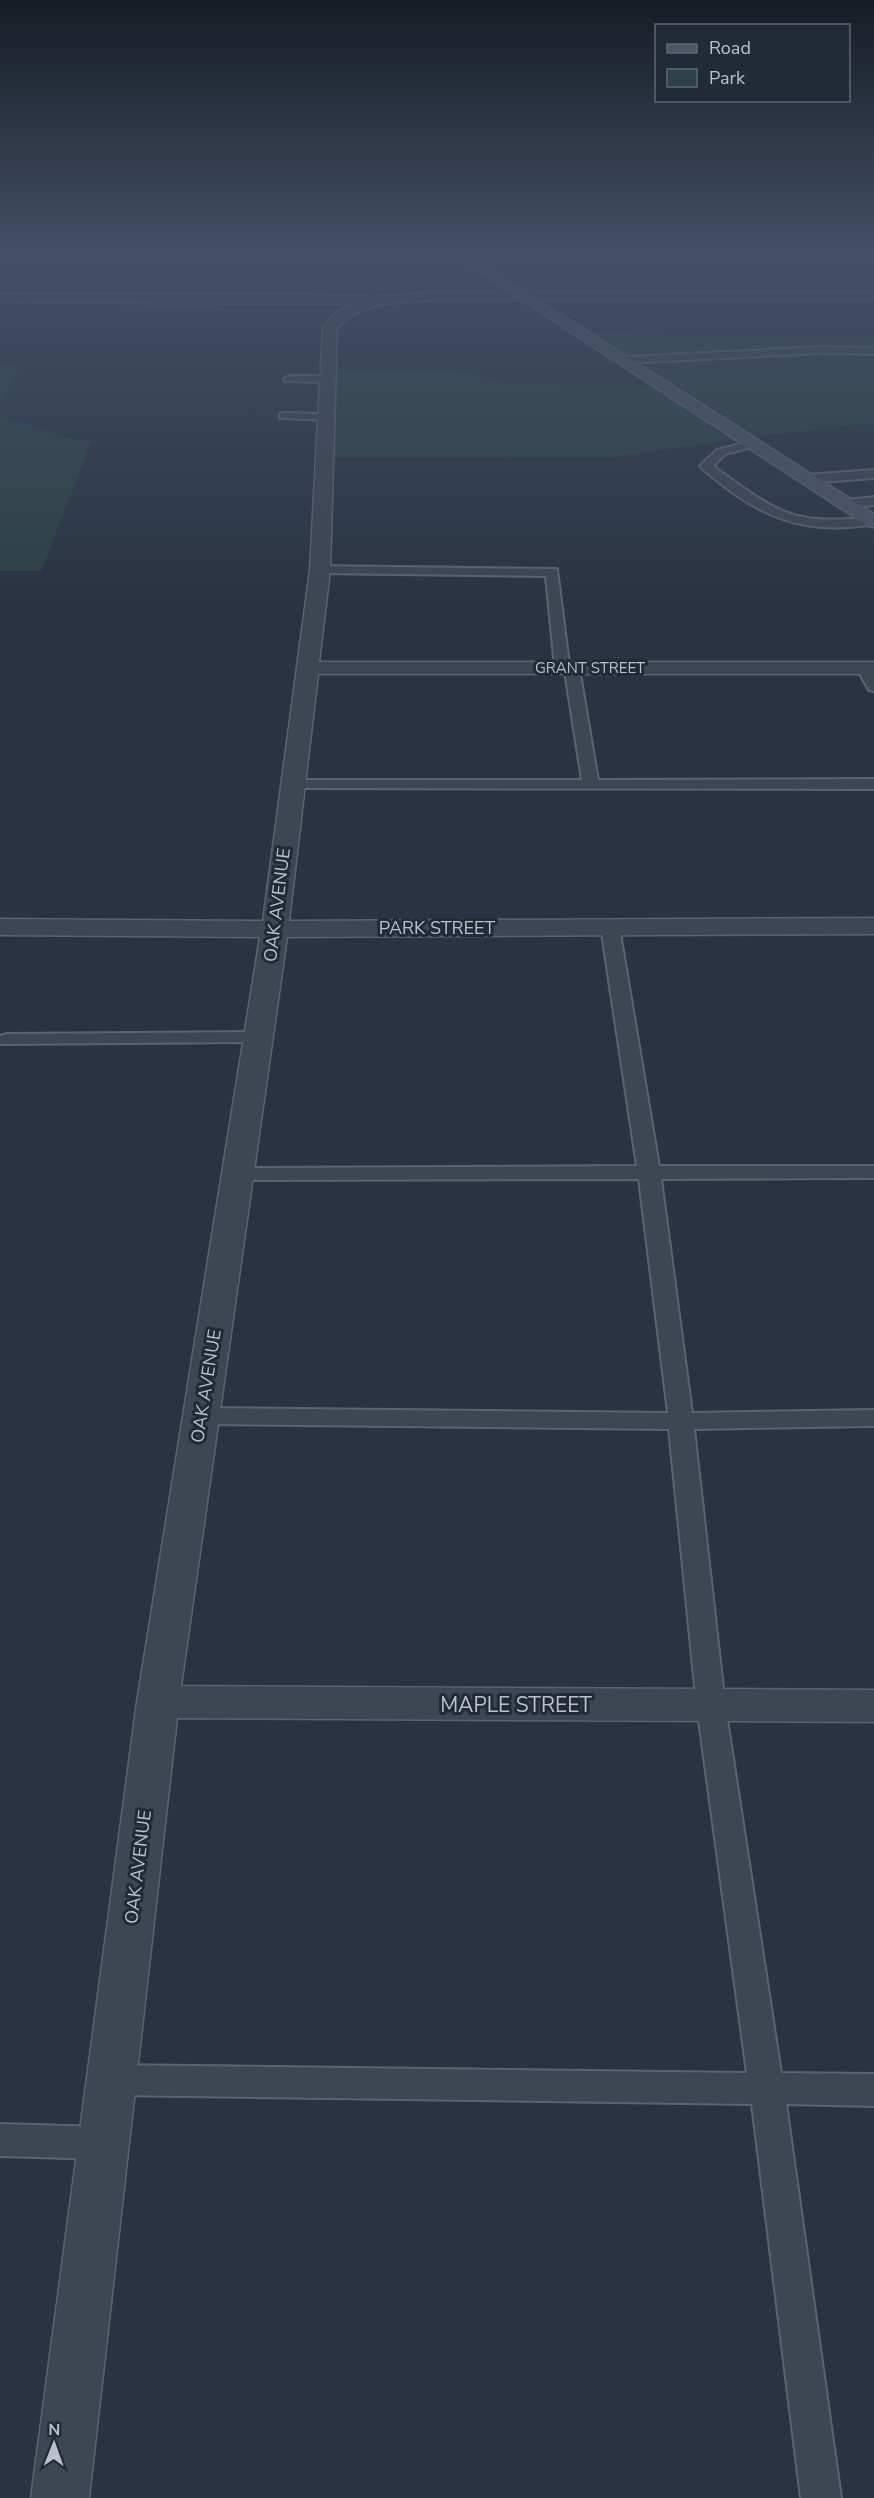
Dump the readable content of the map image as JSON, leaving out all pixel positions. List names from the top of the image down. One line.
{"streets":{"street":["GRANT STREET","OAK AVENUE","PARK STREET","MAPLE STREET"]},"crossings":[["GRANT STREET","OAK AVENUE"],["OAK AVENUE","PARK STREET"],["OAK AVENUE","MAPLE STREET"]],"legend":["Road","Park"],"north":"top"}
